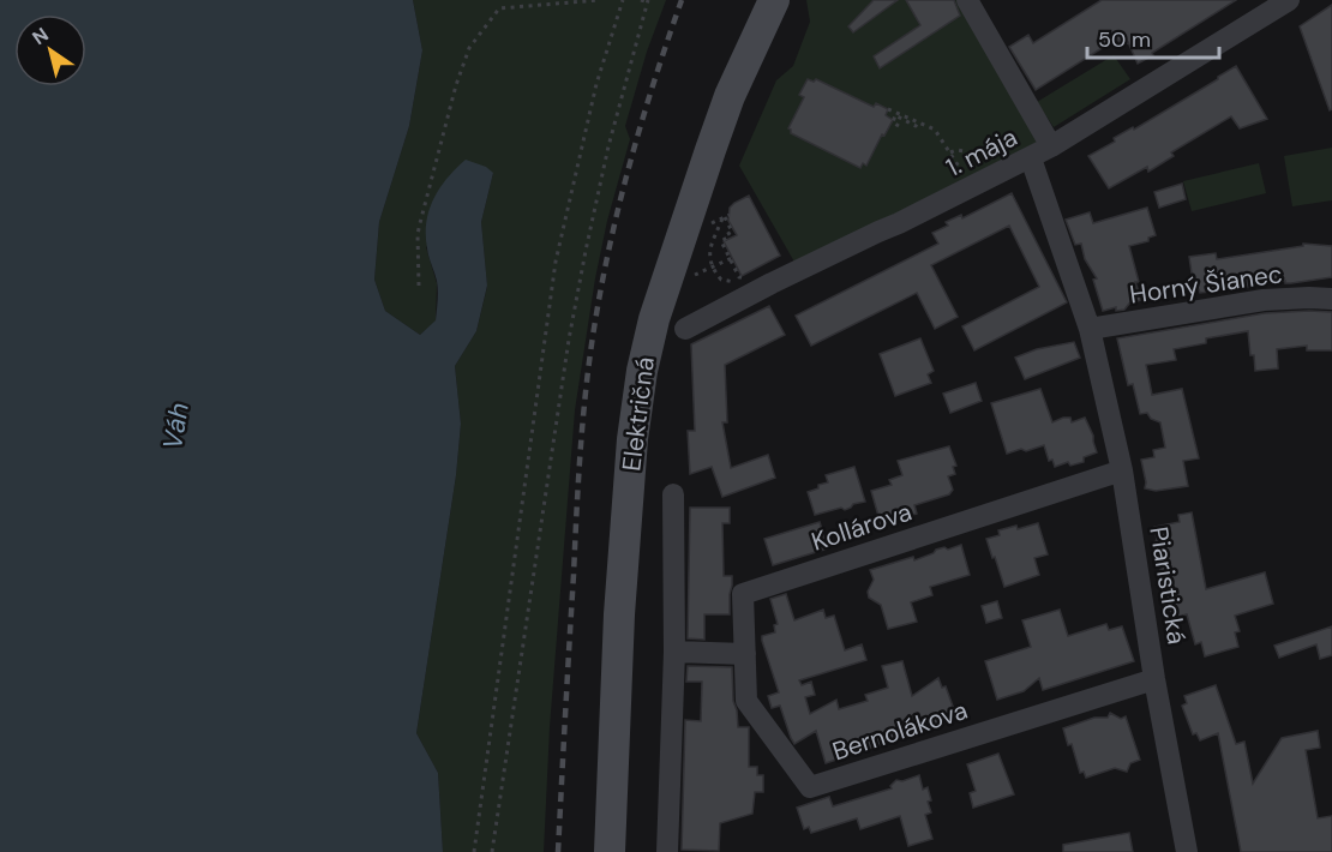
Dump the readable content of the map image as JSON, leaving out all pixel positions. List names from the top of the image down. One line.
{"streets":{"main road":["Električná"],"street":["1. mája","Horný Šianec","Kollárova","Piaristická","Bernolákova"]},"crossings":[["1. mája","Piaristická"],["Horný Šianec","Piaristická"],["Kollárova","Piaristická"],["Kollárova","Bernolákova"],["Piaristická","Bernolákova"]],"water":["Váh"],"scale_bar":"50 m","north":"top left"}
